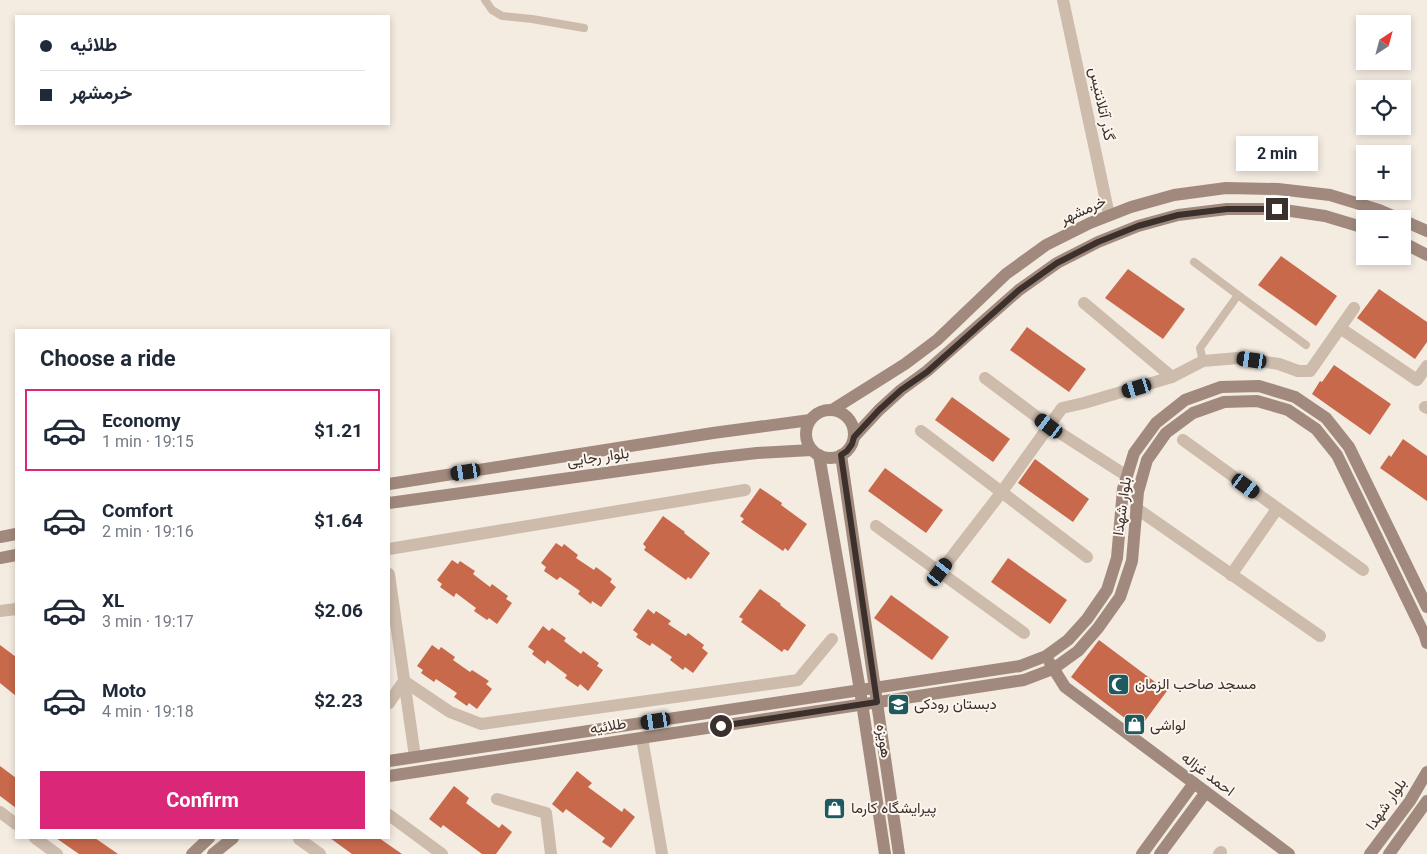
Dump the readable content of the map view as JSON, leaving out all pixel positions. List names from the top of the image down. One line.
{"streets":{"street":["گذر آتلانتیس","خرمشهر","بلوار رجایی","بلوار شهدا","طلائیه","هویزه","احمد غزاله"]},"crossings":[["گذر آتلانتیس","خرمشهر"],["خرمشهر","بلوار رجایی"],["خرمشهر","هویزه"],["بلوار رجایی","هویزه"],["بلوار شهدا","طلائیه"],["بلوار شهدا","هویزه"],["بلوار شهدا","احمد غزاله"],["طلائیه","هویزه"]],"places":{"mosque":["مسجد صاحب الزمان"],"school or university":["دبستان رودکی"],"shop":["لواشی","پیرایشگاه کارما"]},"north":"top right","page":{"map_buttons":["+","−"],"banner":["طلائیه","خرمشهر"],"bubble":"2 min","heading":"Choose a ride","list":[{"name":"Economy","note":"1 min · 19:15","value":"$1.21"},{"name":"Comfort","note":"2 min · 19:16","value":"$1.64"},{"name":"XL","note":"3 min · 19:17","value":"$2.06"},{"name":"Moto","note":"4 min · 19:18","value":"$2.23"}],"buttons":"Confirm"}}
